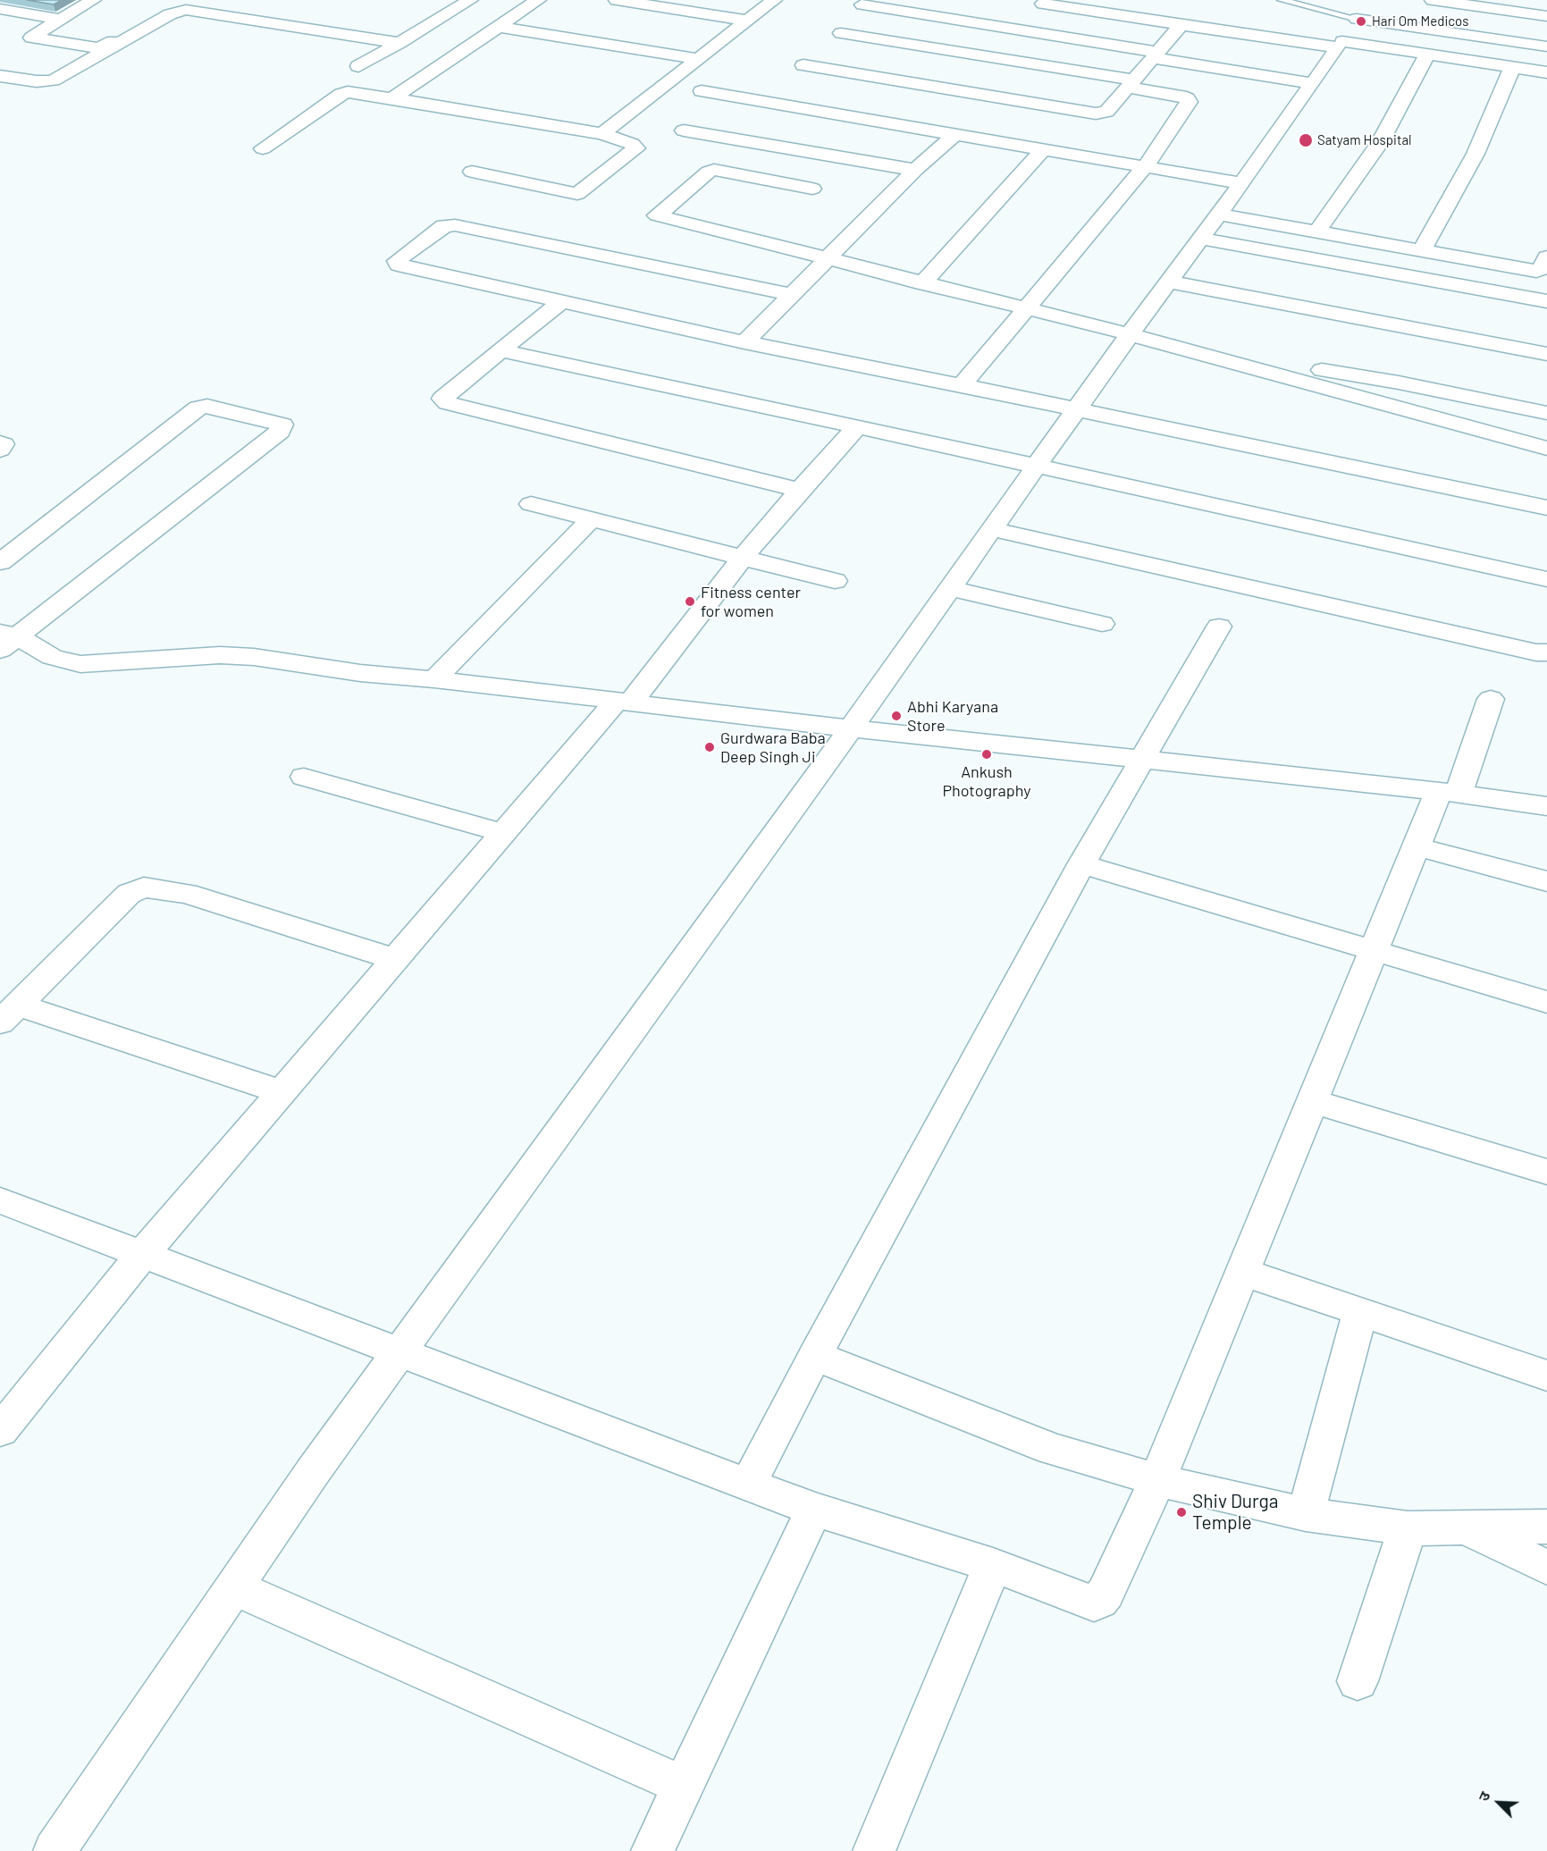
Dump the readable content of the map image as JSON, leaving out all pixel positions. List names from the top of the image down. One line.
{"places":["Hari Om Medicos","Satyam Hospital","Fitness center for women","Abhi Karyana Store","Gurdwara Baba Deep Singh Ji","Ankush Photography","Shiv Durga Temple"],"north":"top left"}
